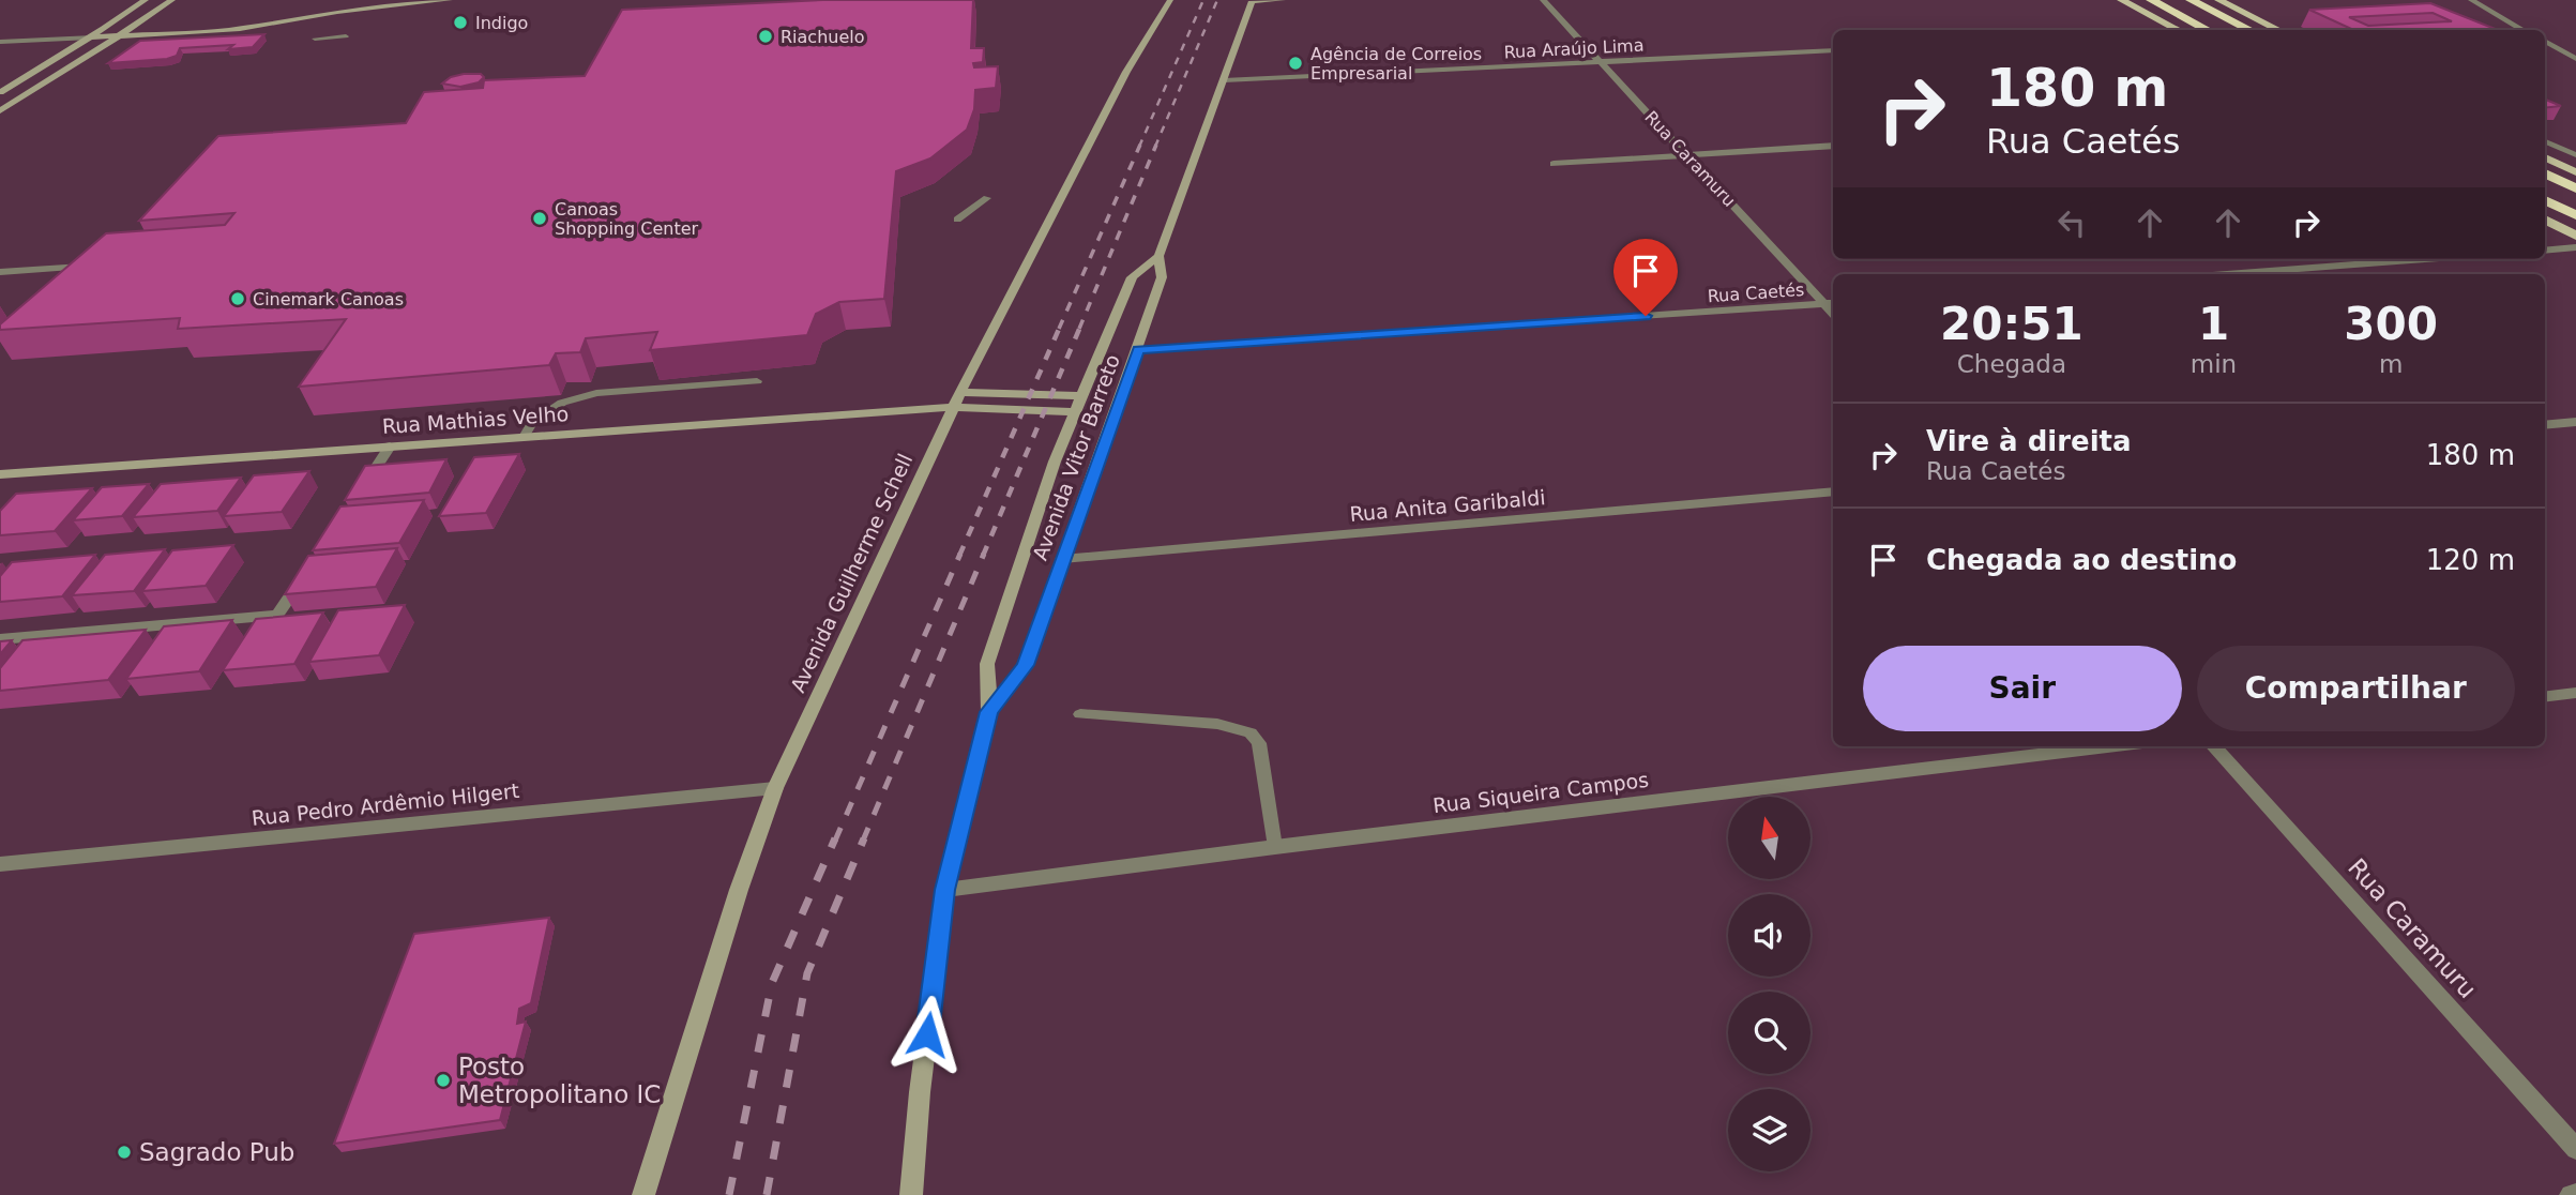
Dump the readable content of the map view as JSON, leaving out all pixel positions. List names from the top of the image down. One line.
{"streets":{"main road":["Rua Mathias Velho","Avenida Vitor Barreto","Avenida Guilherme Schell"],"street":["Rua Araújo Lima","Rua Caramuru","Rua Caetés","Rua Anita Garibaldi","Rua Siqueira Campos","Rua Pedro Ardêmio Hilgert"]},"crossings":[["Rua Araújo Lima","Rua Caramuru"],["Rua Araújo Lima","Avenida Vitor Barreto"],["Rua Caramuru","Rua Caetés"],["Rua Caetés","Avenida Vitor Barreto"],["Rua Mathias Velho","Avenida Guilherme Schell"],["Avenida Vitor Barreto","Rua Anita Garibaldi"],["Avenida Vitor Barreto","Rua Siqueira Campos"],["Avenida Guilherme Schell","Rua Pedro Ardêmio Hilgert"]],"places":["Indigo","Riachuelo","Agência de Correios Empresarial","Canoas Shopping Center","Cinemark Canoas","Posto Metropolitano IC","Sagrado Pub"],"north":"top","page":{"turn":["180 m","Rua Caetés"],"eta":["20:51","Chegada","1","min","300","m"],"list":[{"name":"Vire à direita","note":"Rua Caetés","value":"180 m"},{"name":"Chegada ao destino","value":"120 m"}],"buttons":["Sair","Compartilhar"]}}
